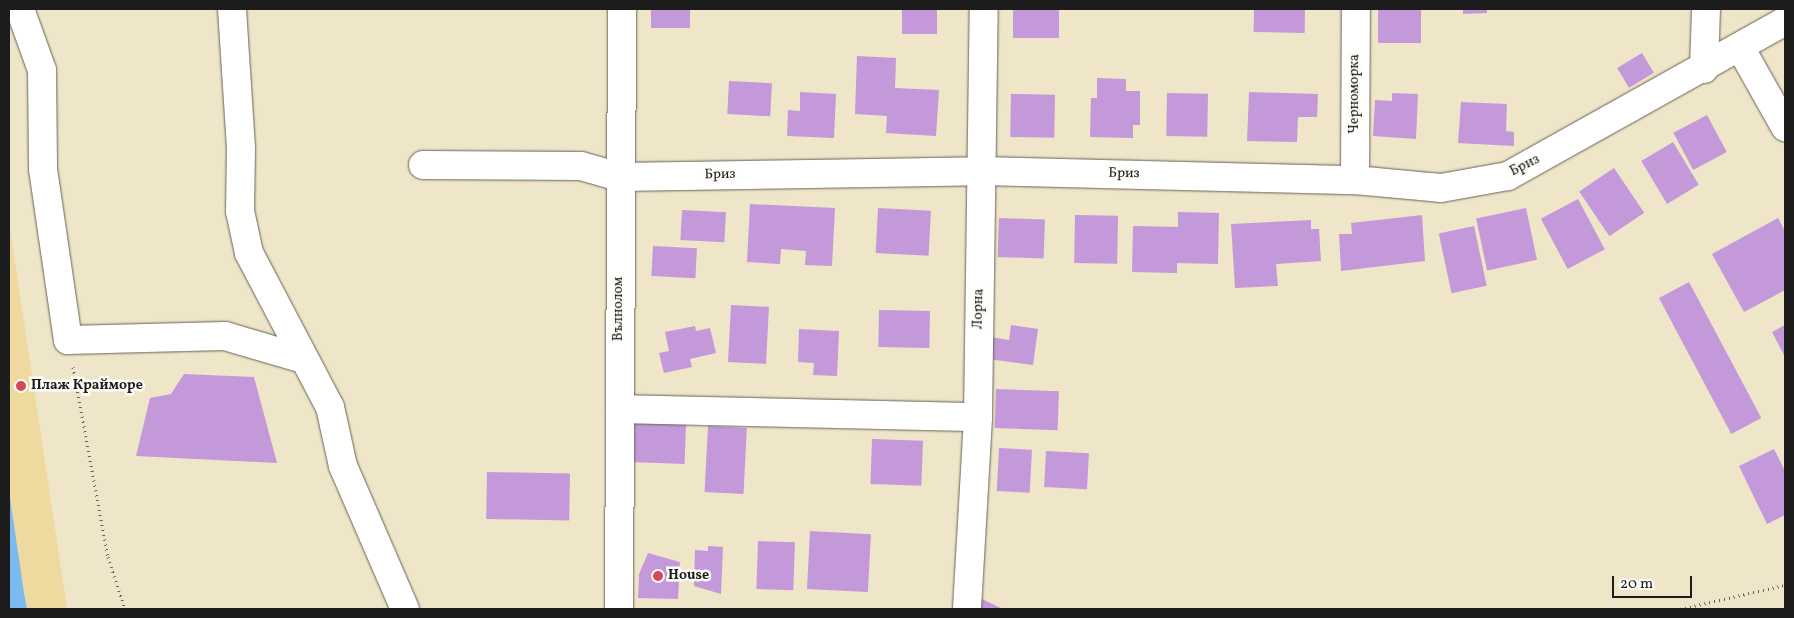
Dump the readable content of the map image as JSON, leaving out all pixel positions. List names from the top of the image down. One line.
{"streets":{"street":["Черноморка","Бриз","Вълнолом","Лорна"]},"crossings":[["Черноморка","Бриз"],["Бриз","Вълнолом"],["Бриз","Лорна"]],"places":["Плaж Крайморе","House"],"scale_bar":"20 m"}
